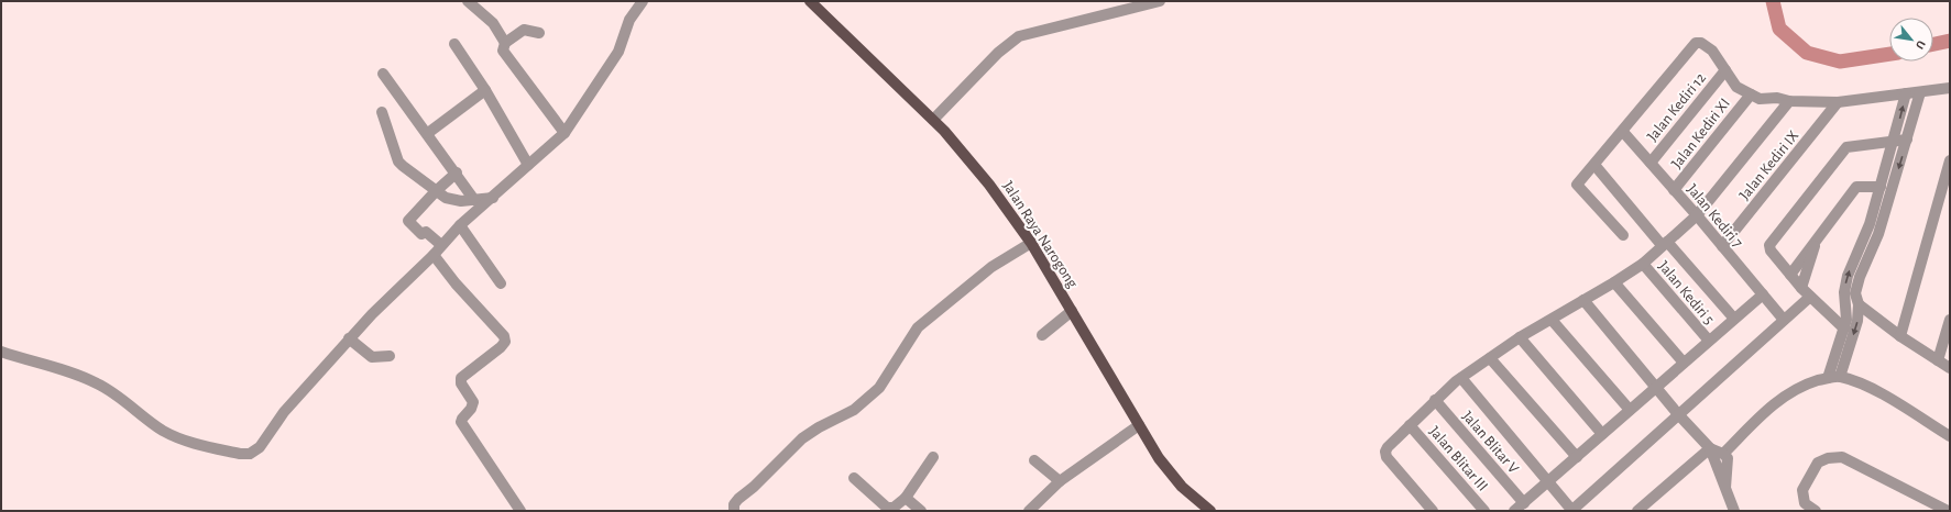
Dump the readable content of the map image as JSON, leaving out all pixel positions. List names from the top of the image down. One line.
{"streets":{"main road":["Jalan Raya Narogong"],"street":["Jalan Kediri 12","Jalan Kediri XI","Jalan Kediri IX","Jalan Kediri 7","Jalan Kediri 5","Jalan Blitar V","Jalan Blitar III"]},"crossings":[["Jalan Kediri 12","Jalan Kediri 7"],["Jalan Kediri XI","Jalan Kediri 7"],["Jalan Kediri IX","Jalan Kediri 7"]],"north":"bottom right"}
